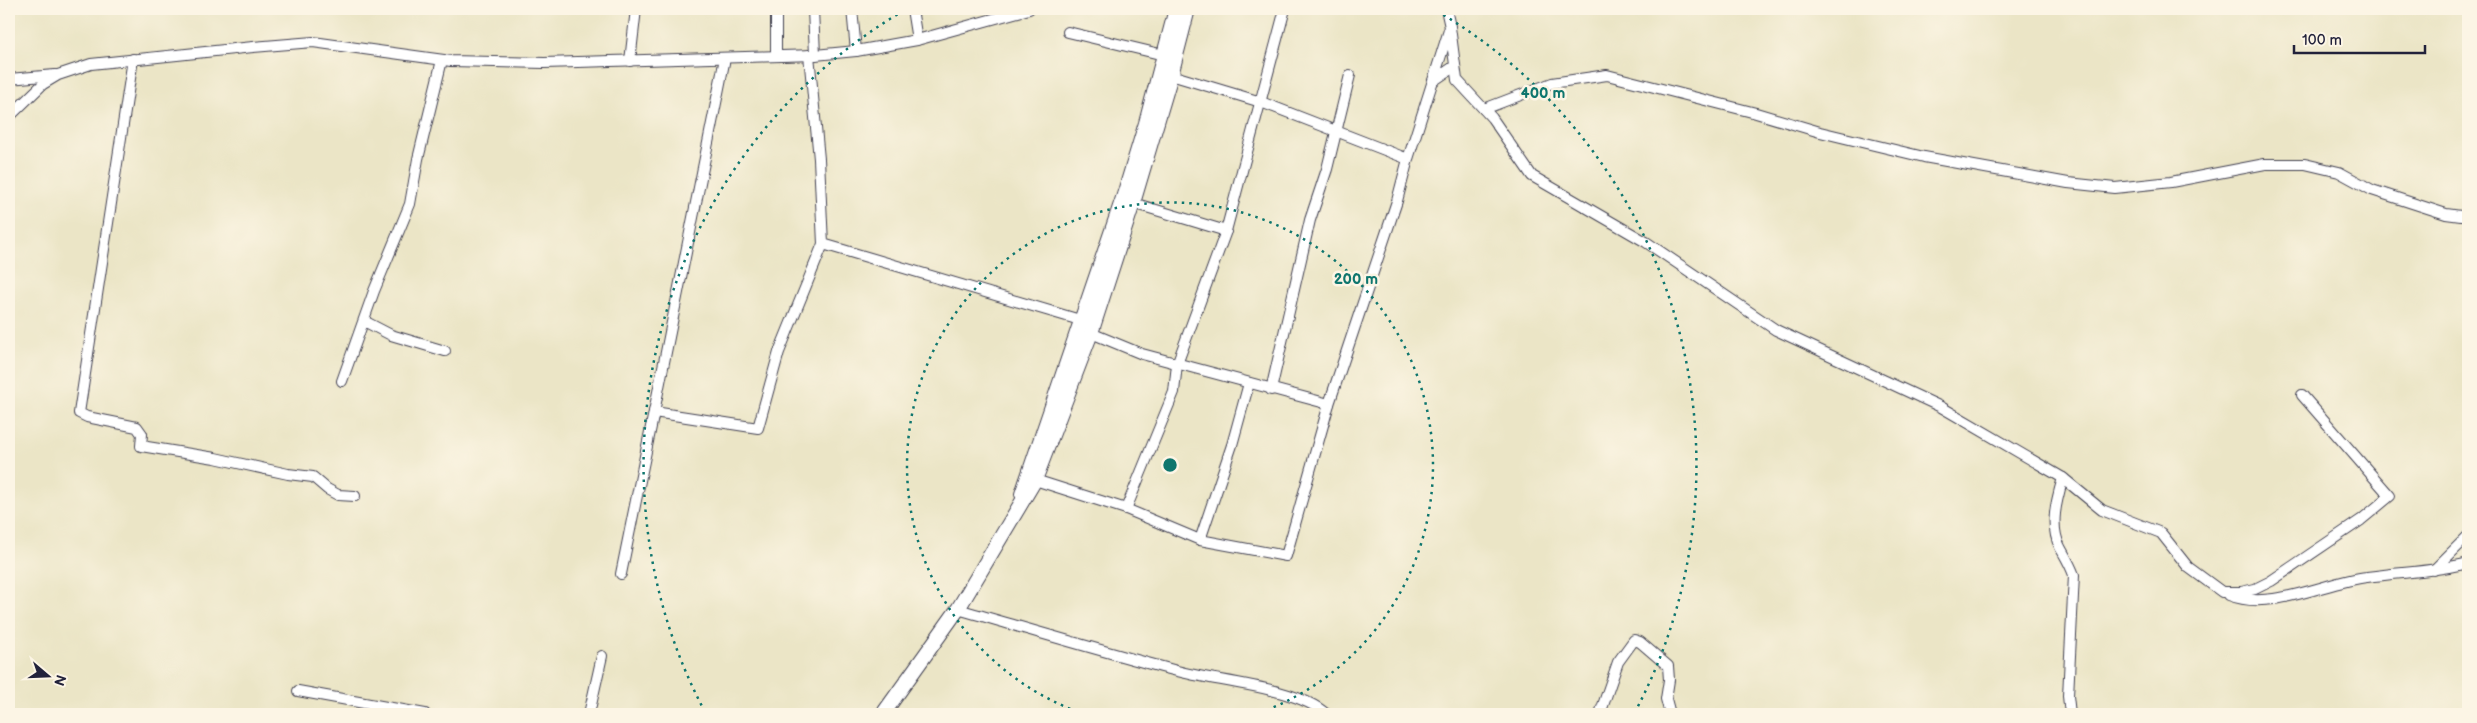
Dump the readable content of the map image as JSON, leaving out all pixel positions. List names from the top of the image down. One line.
{"scale_bar":"100 m","north":"right","rings":["400 m","200 m"]}
